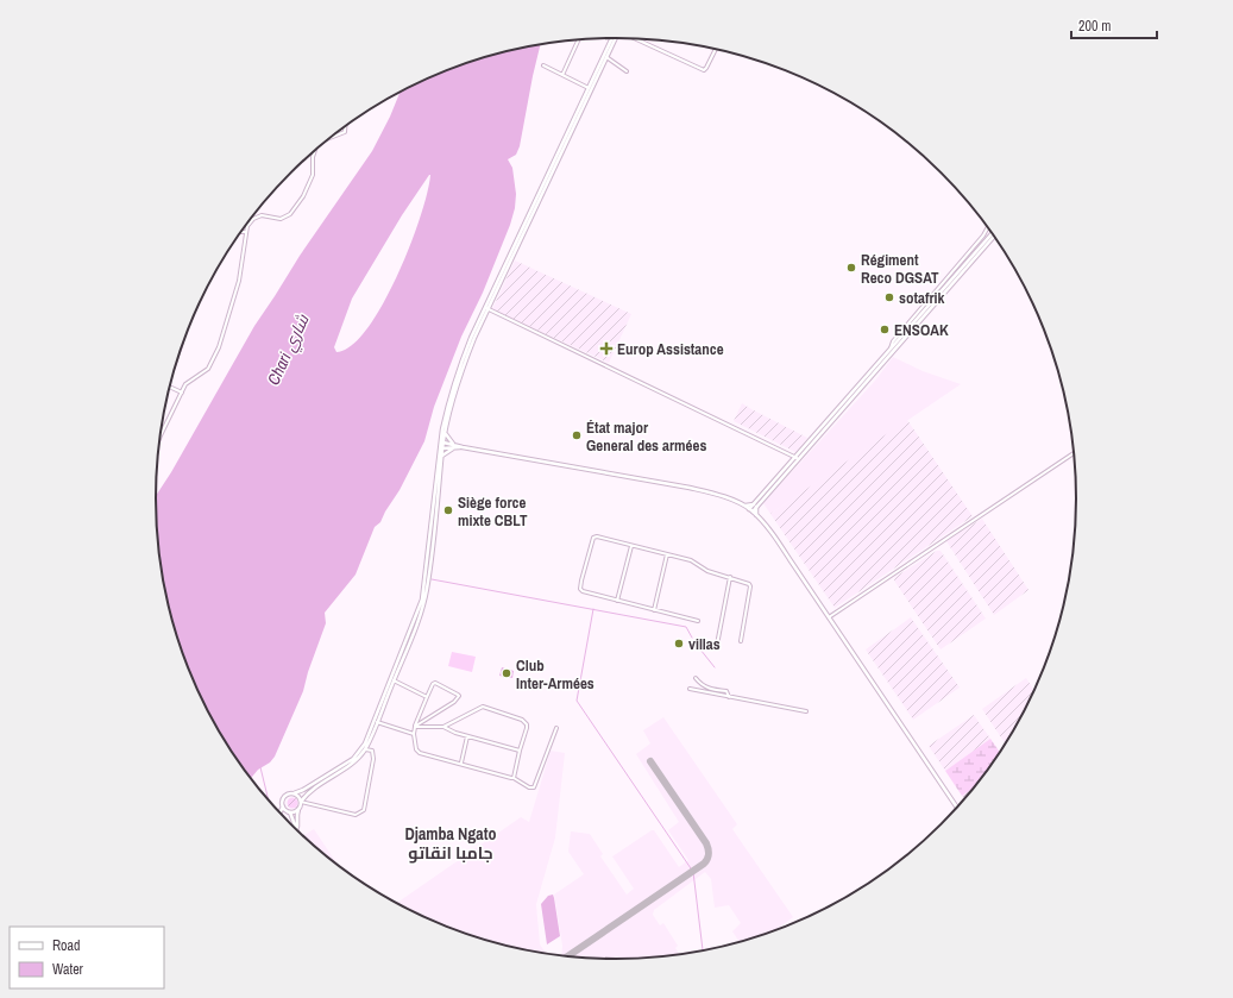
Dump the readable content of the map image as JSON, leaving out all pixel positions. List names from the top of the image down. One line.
{"districts":["Djamba Ngato جامبا انقاتو"],"water":["Chari شاري"],"places":{"other":["Régiment Reco DGSAT","sotafrik","ENSOAK","État major General des armées","Siège force mixte CBLT","villas","Club Inter-Armées"],"health":["Europ Assistance"]},"legend":["Road","Water"],"scale_bar":"200 m"}
